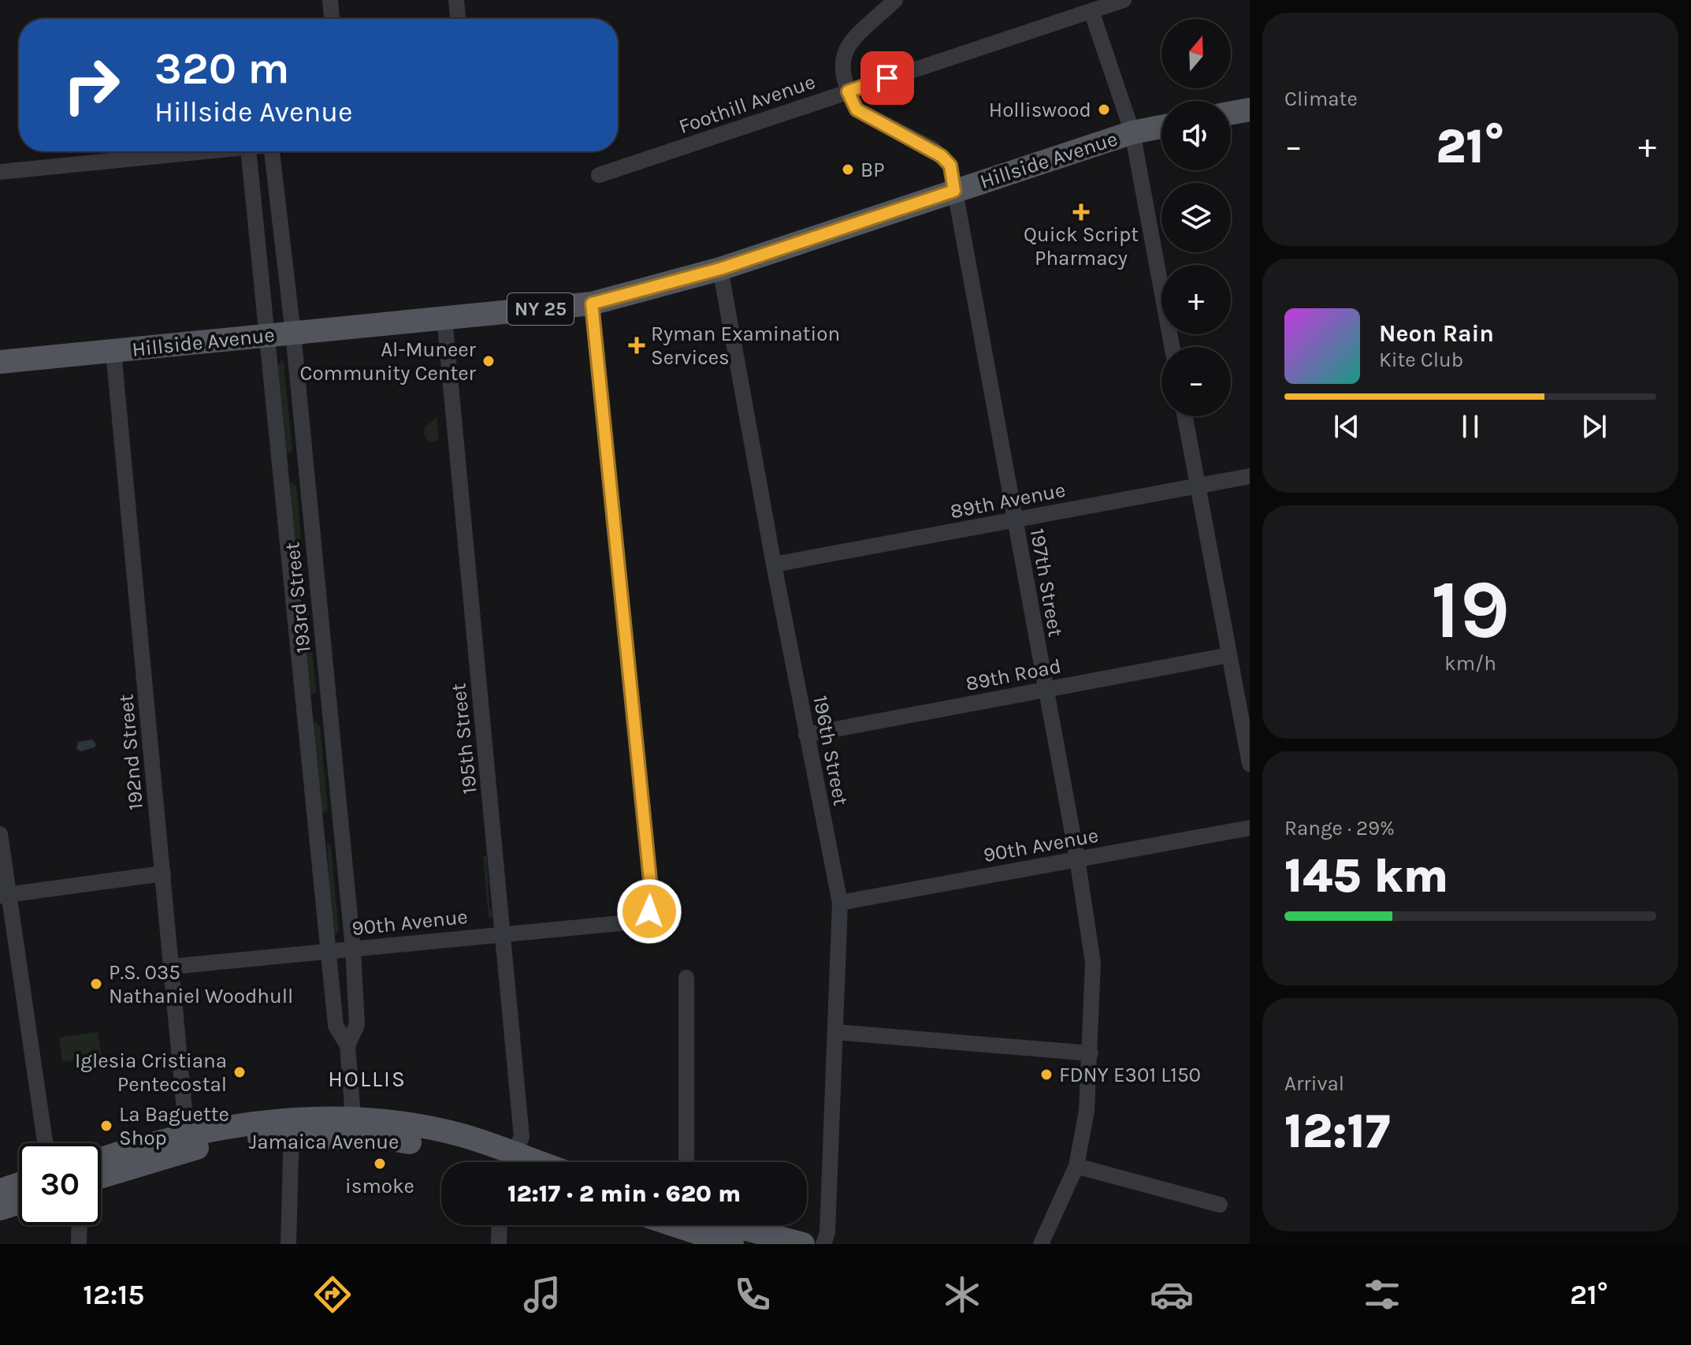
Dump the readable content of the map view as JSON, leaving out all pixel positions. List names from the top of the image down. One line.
{"streets":{"main road":["Hillside Avenue","NY 25","Jamaica Avenue"],"street":["Foothill Avenue","89th Avenue","197th Street","193rd Street","89th Road","195th Street","196th Street","192nd Street","90th Avenue"]},"crossings":[["Foothill Avenue","197th Street"],["Hillside Avenue","197th Street"],["Hillside Avenue","193rd Street"],["Hillside Avenue","195th Street"],["Hillside Avenue","196th Street"],["Hillside Avenue","192nd Street"],["Hillside Avenue","90th Avenue"],["89th Avenue","197th Street"],["89th Avenue","196th Street"],["197th Street","89th Road"],["197th Street","90th Avenue"],["193rd Street","90th Avenue"],["193rd Street","Jamaica Avenue"],["89th Road","196th Street"],["195th Street","90th Avenue"],["196th Street","90th Avenue"],["192nd Street","90th Avenue"],["192nd Street","Jamaica Avenue"]],"districts":["HOLLIS"],"places":{"other":["Holliswood","BP","Al-Muneer Community Center","P.S. 035 Nathaniel Woodhull","Iglesia Cristiana Pentecostal","FDNY E301 L150","La Baguette Shop","ismoke"],"health":["Quick Script Pharmacy","Ryman Examination Services"]},"north":"top","page":{"tile":["Climate",["19","km/h"],["Range · 29%","145 km"],["Arrival","12:17"]],"map_buttons":["+","−"],"turn":["320 m","Hillside Avenue"],"heat":["−","21°","+"],"song":["Neon Rain","Kite Club"],"limit":"30","trip":"12:17 · 2 min · 620 m","tabs":["12:15","21°"]}}
